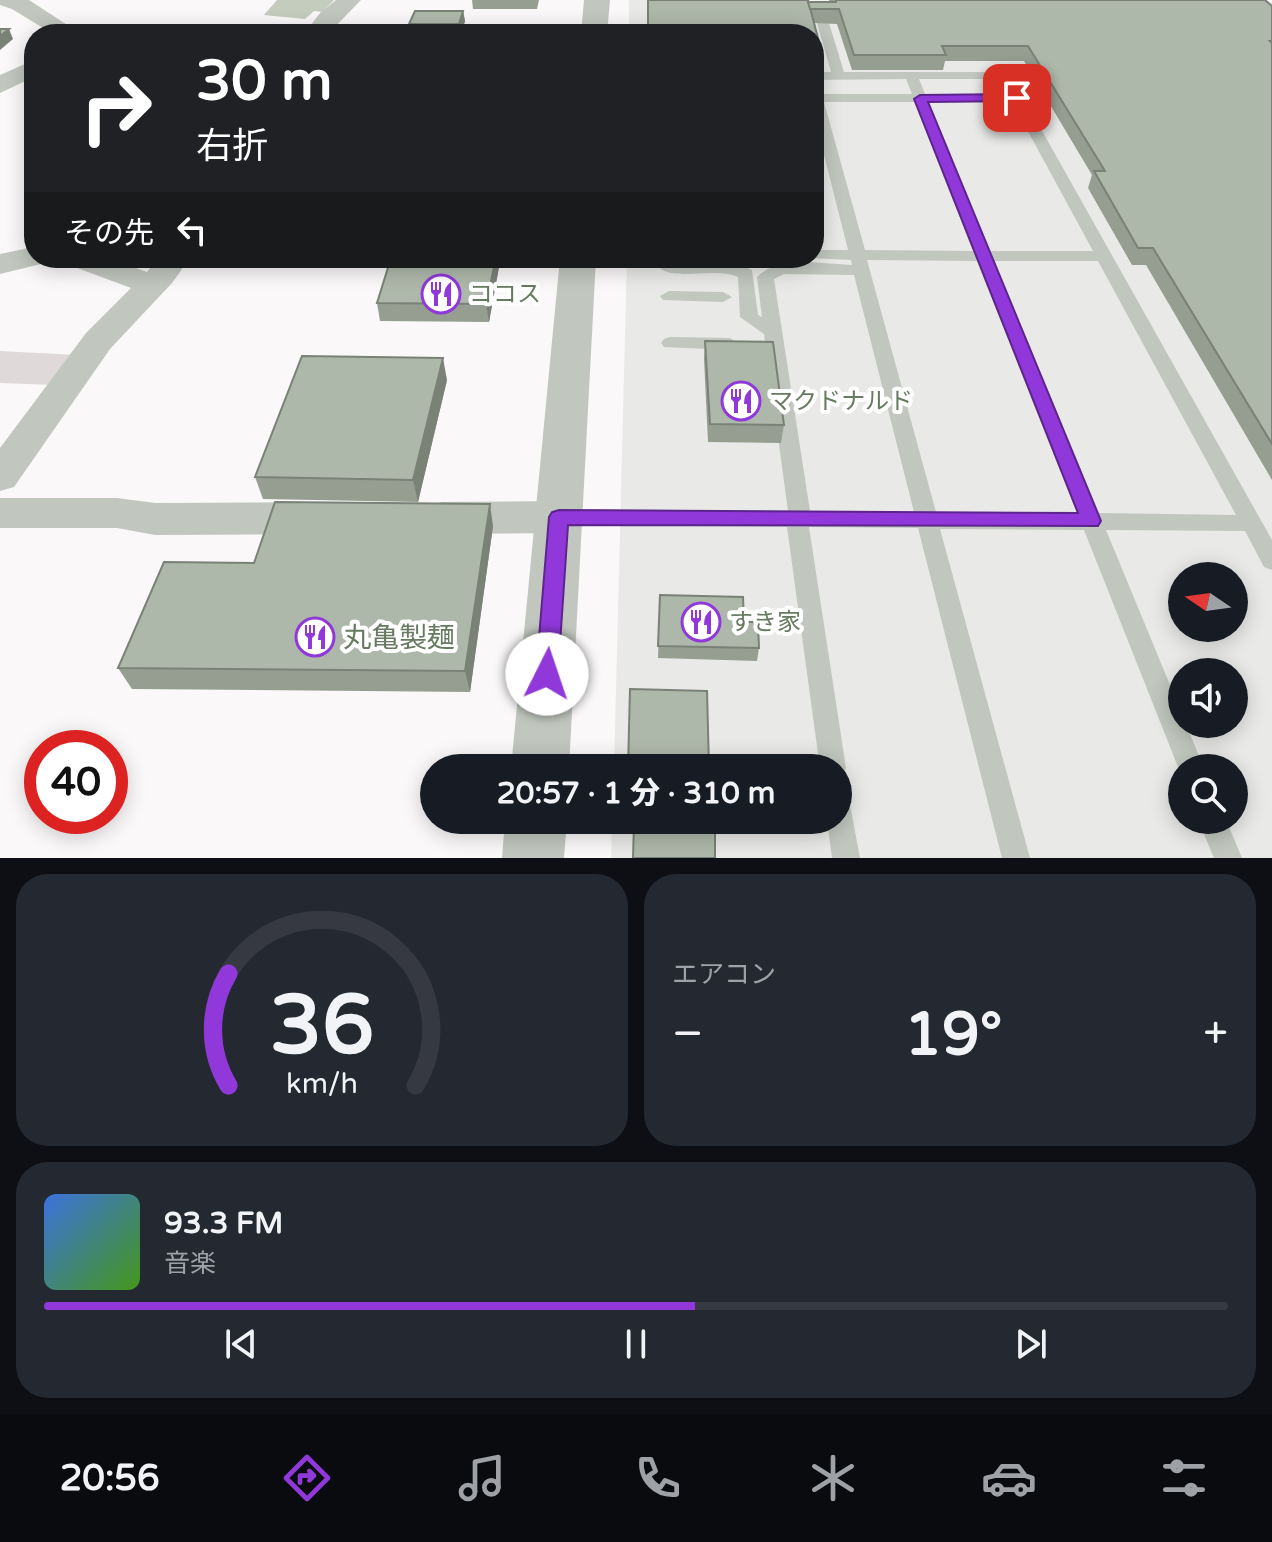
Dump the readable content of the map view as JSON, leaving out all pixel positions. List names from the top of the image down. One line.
{"places":{"restaurant":["ココス","マクドナルド","すき家","丸亀製麺"]},"north":"left","page":{"turn":["30 m","右折"],"then":"その先","limit":"40","trip":"20:57 · 1 分 · 310 m","tile":"エアコン","heat":["−","19°","+"],"song":["93.3 FM","音楽"],"tabs":"20:56","gauge":["36","km/h"]}}
